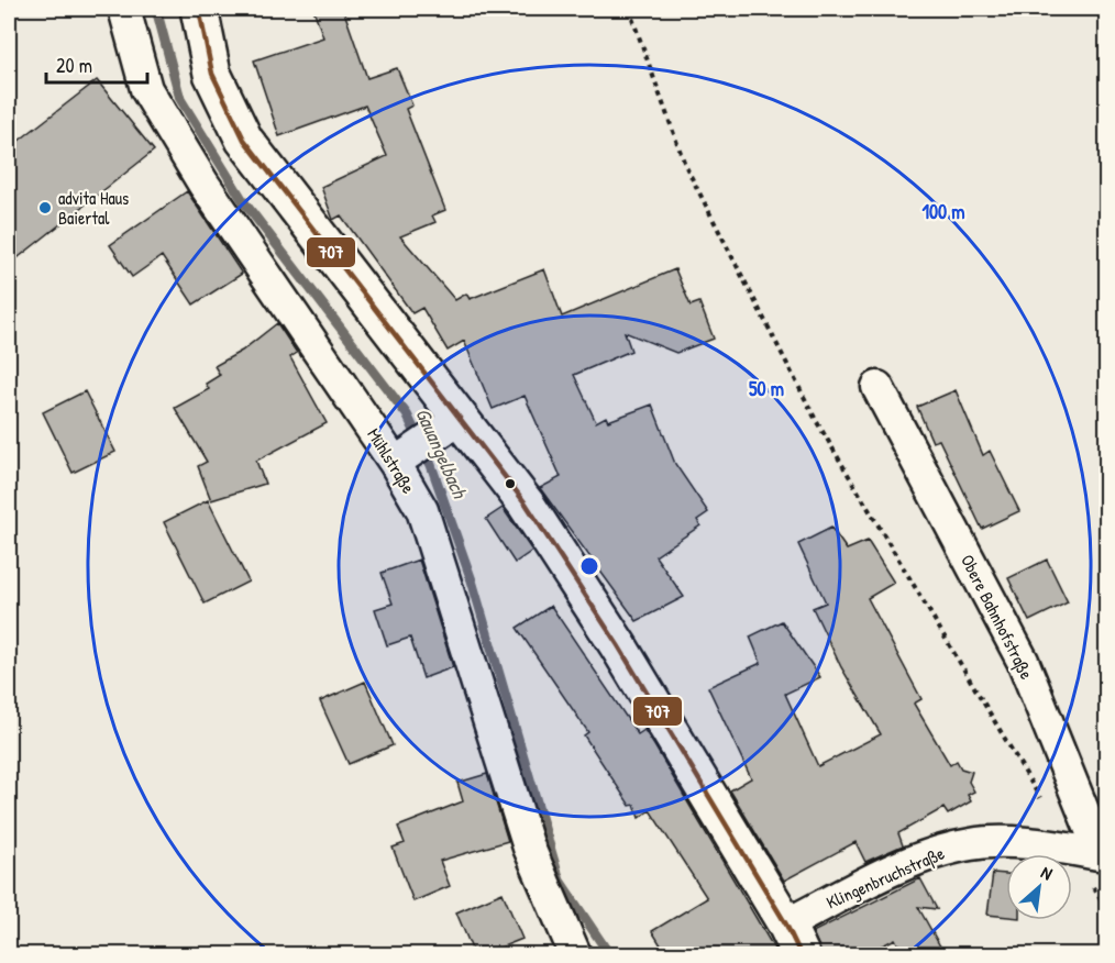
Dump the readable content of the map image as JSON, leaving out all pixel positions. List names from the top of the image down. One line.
{"streets":{"street":["Mühlstraße","Obere Bahnhofstraße","Klingenbruchstraße"]},"crossings":[["Obere Bahnhofstraße","Klingenbruchstraße"]],"water":["Gauangelbach"],"places":["advita Haus Baiertal"],"lines":["transit line 707"],"scale_bar":"20 m","north":"top right","rings":["100 m","50 m"]}
